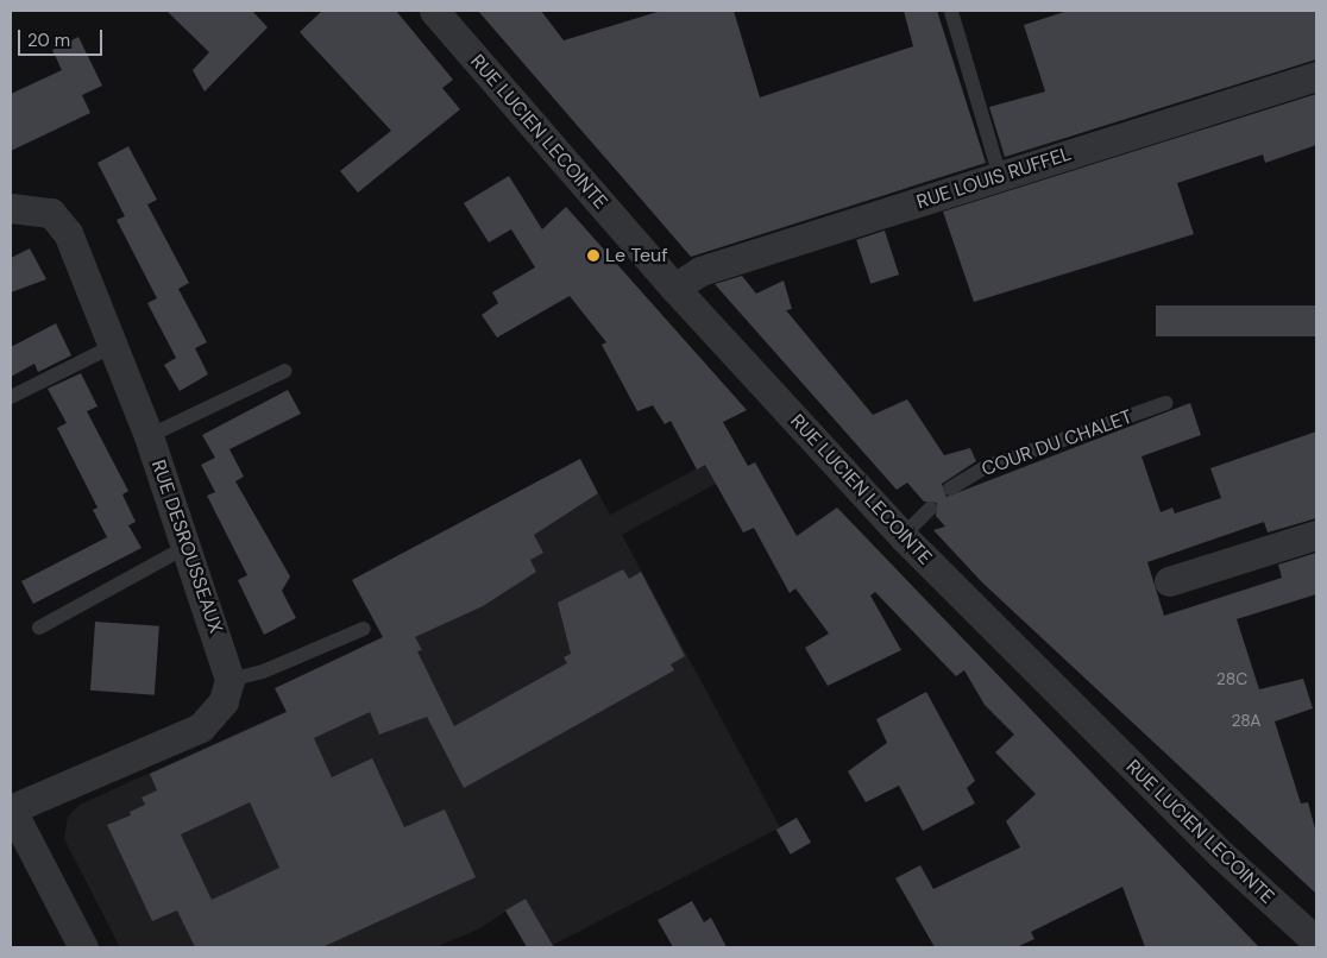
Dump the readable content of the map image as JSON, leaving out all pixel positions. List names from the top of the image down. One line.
{"streets":{"street":["RUE LUCIEN LECOINTE","RUE LOUIS RUFFEL","RUE DESROUSSEAUX"],"lane":["COUR DU CHALET"]},"crossings":[["RUE LUCIEN LECOINTE","RUE LOUIS RUFFEL"]],"places":["Le Teuf"],"house_numbers":["28C","28A"],"scale_bar":"20 m"}
